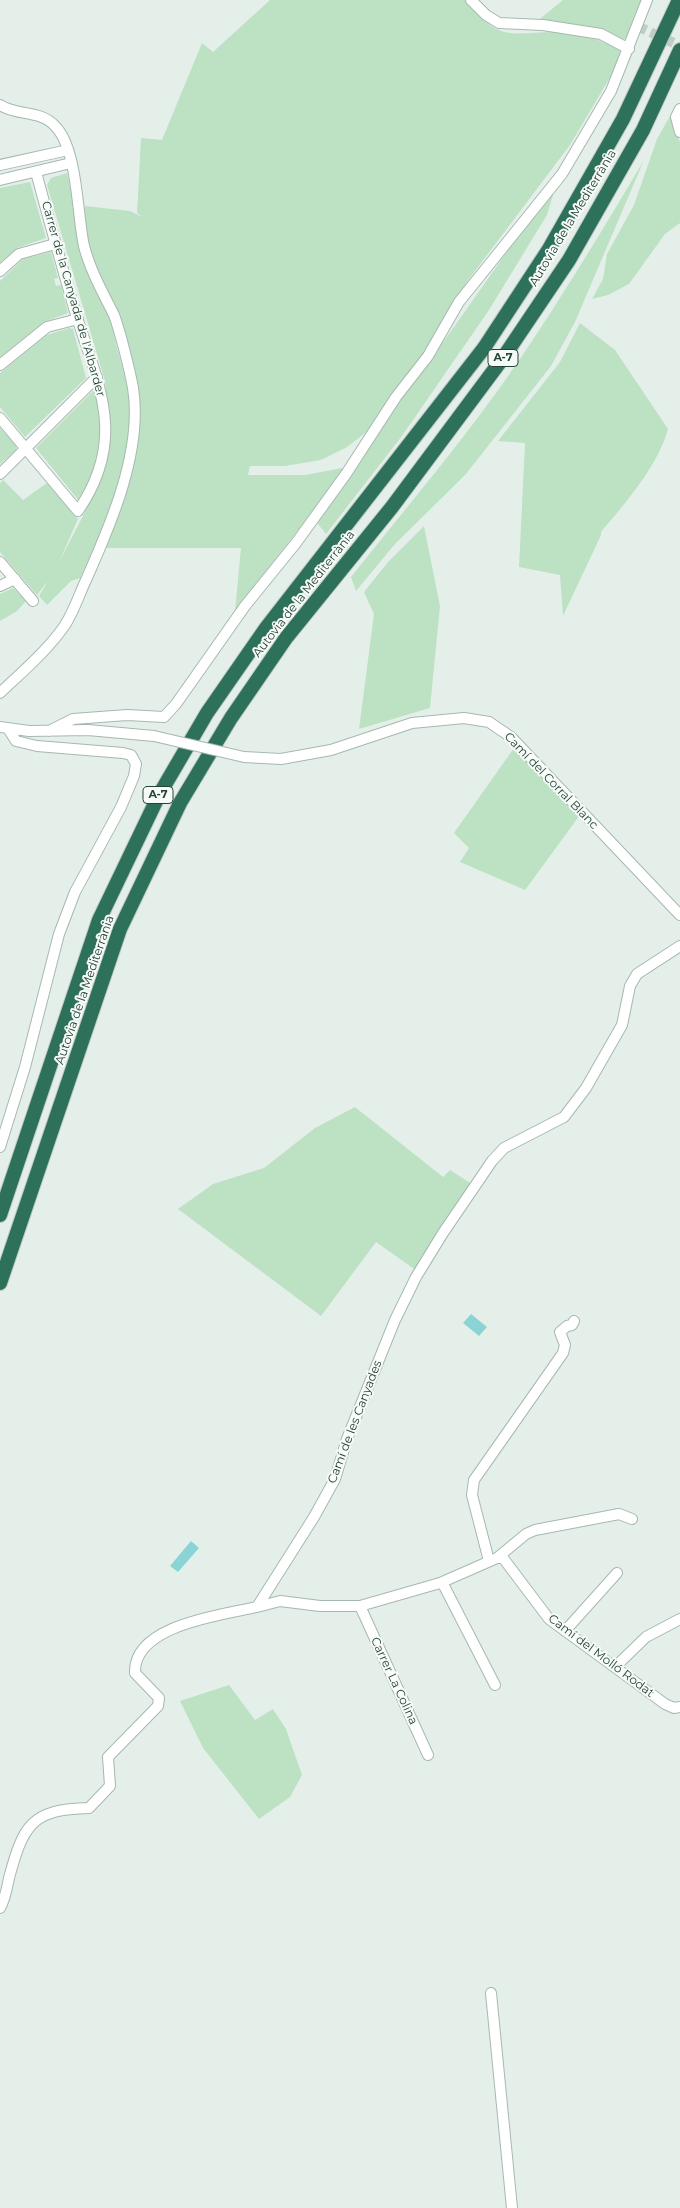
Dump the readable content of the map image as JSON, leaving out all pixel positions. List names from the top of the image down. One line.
{"streets":{"highway":["Autovia de la Mediterrània","A-7"],"street":["Carrer de la Canyada de l'Albarder","Camí del Corral Blanc","Camí de les Canyades","Camí del Molló Rodat","Carrer La Colina"]}}
